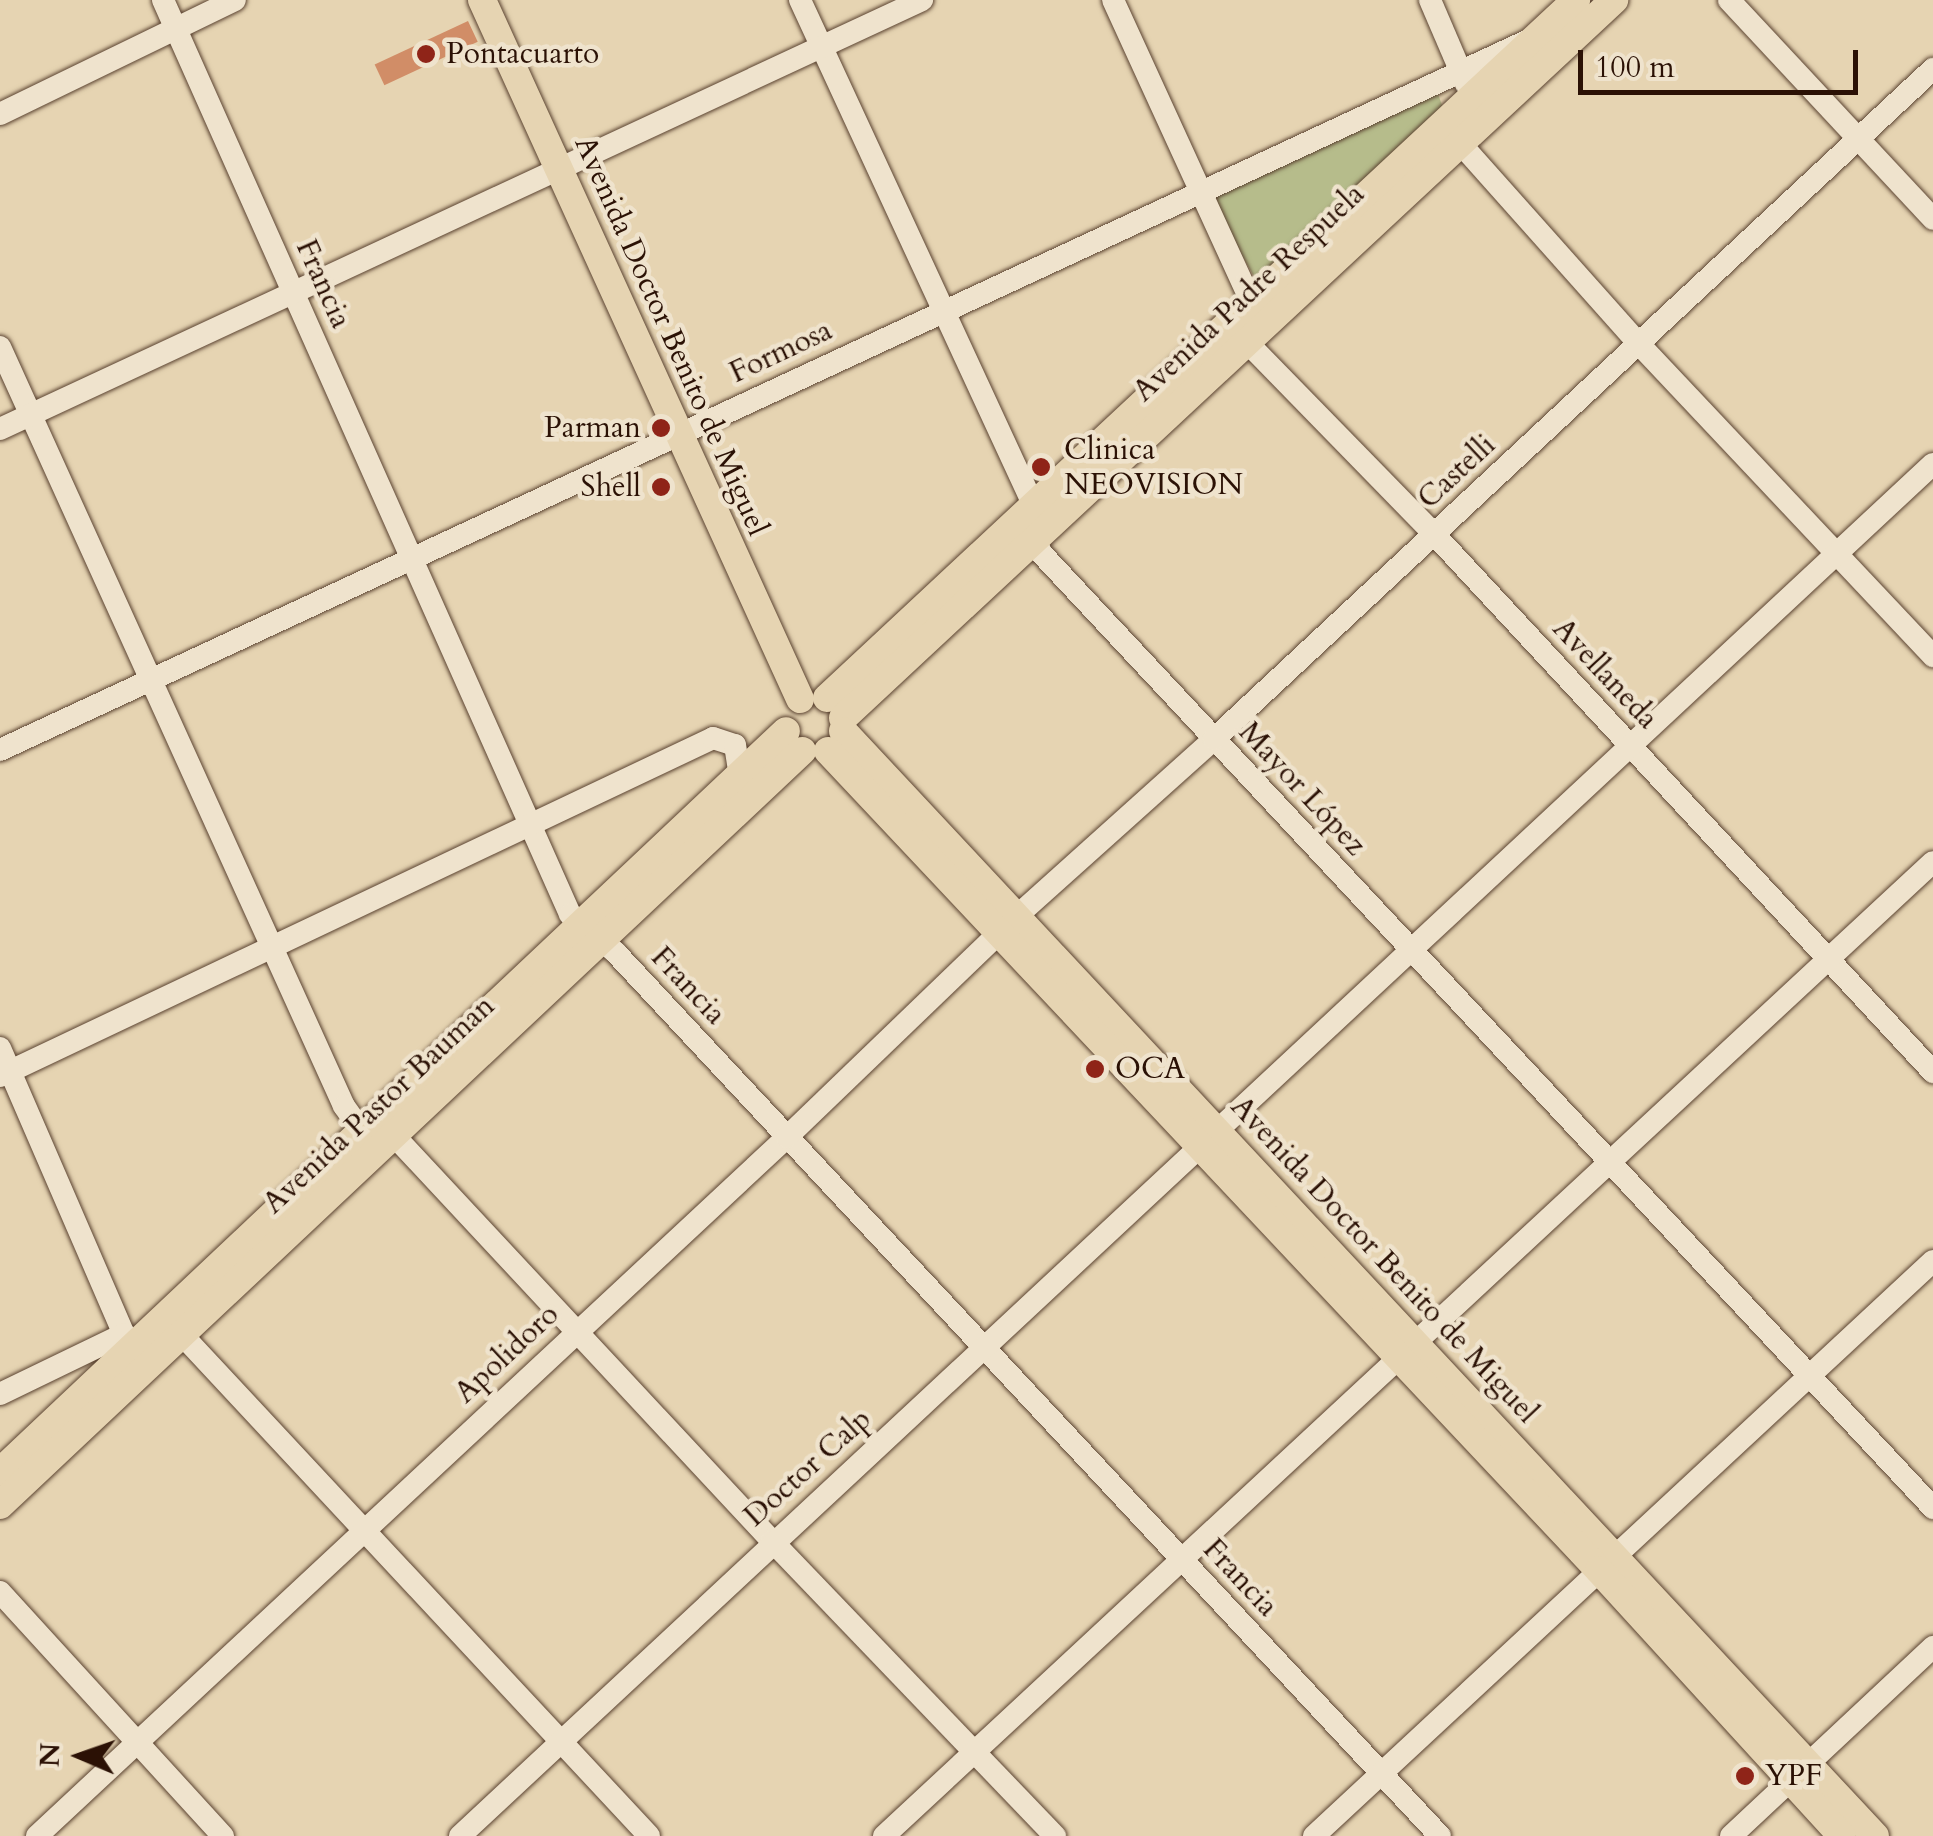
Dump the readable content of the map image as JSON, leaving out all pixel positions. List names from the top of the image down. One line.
{"streets":{"main road":["Avenida Padre Respuela","Avenida Doctor Benito de Miguel","Avenida Pastor Bauman"],"street":["Francia","Formosa","Castelli","Avellaneda","Mayor López","Apolidoro","Doctor Calp"]},"crossings":[["Francia","Formosa"],["Francia","Avenida Pastor Bauman"],["Francia","Apolidoro"],["Francia","Doctor Calp"],["Avenida Padre Respuela","Avenida Doctor Benito de Miguel"],["Avenida Padre Respuela","Formosa"],["Avenida Padre Respuela","Avellaneda"],["Avenida Padre Respuela","Mayor López"],["Avenida Padre Respuela","Avenida Pastor Bauman"],["Avenida Doctor Benito de Miguel","Formosa"],["Avenida Doctor Benito de Miguel","Castelli"],["Avenida Doctor Benito de Miguel","Avenida Pastor Bauman"],["Avenida Doctor Benito de Miguel","Apolidoro"],["Avenida Doctor Benito de Miguel","Doctor Calp"],["Castelli","Avellaneda"],["Castelli","Mayor López"],["Castelli","Apolidoro"],["Avellaneda","Doctor Calp"],["Mayor López","Doctor Calp"]],"places":["Pontacuarto","Parman","Clinica NEOVISION","Shell","OCA","YPF"],"scale_bar":"100 m","north":"left"}
